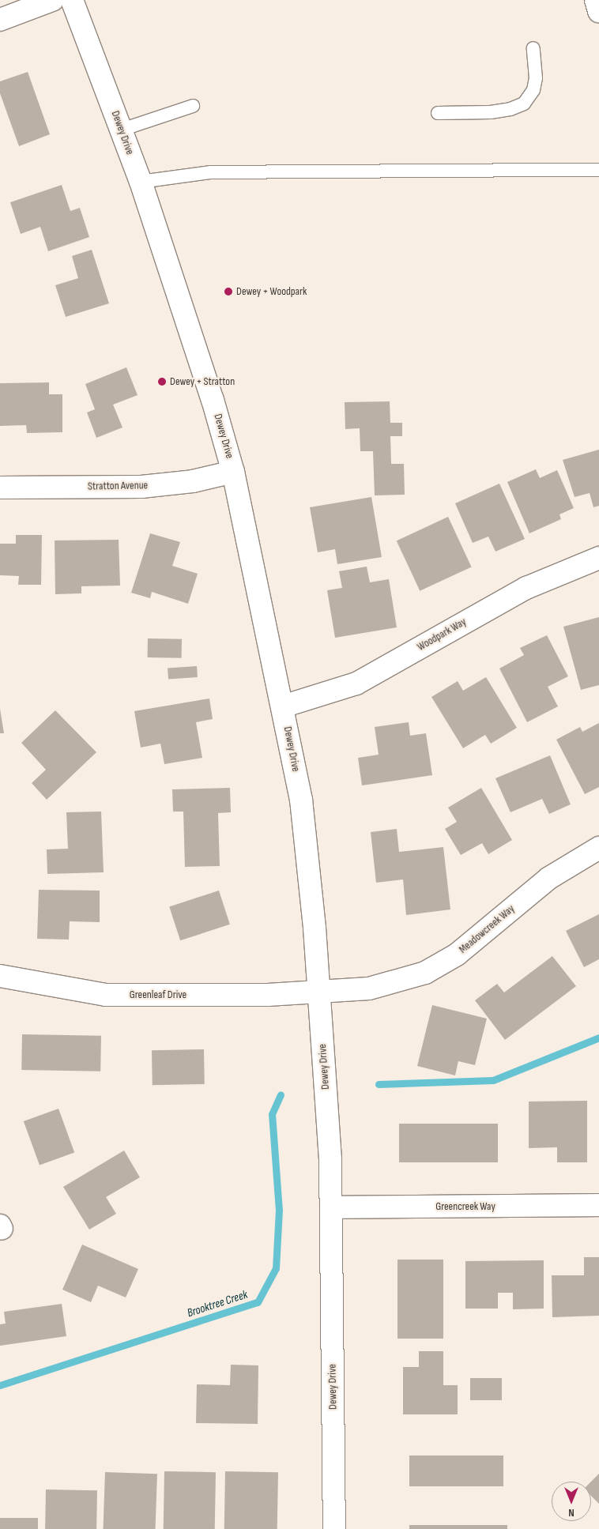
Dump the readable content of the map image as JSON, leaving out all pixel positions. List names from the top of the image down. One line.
{"streets":{"street":["Dewey Drive","Stratton Avenue","Woodpark Way","Meadowcreek Way","Greenleaf Drive","Greencreek Way"]},"crossings":[["Dewey Drive","Stratton Avenue"],["Dewey Drive","Woodpark Way"],["Dewey Drive","Meadowcreek Way"],["Dewey Drive","Greenleaf Drive"],["Dewey Drive","Greencreek Way"],["Meadowcreek Way","Greenleaf Drive"]],"water":["Brooktree Creek"],"places":["Dewey + Woodpark","Dewey + Stratton"],"north":"bottom"}
